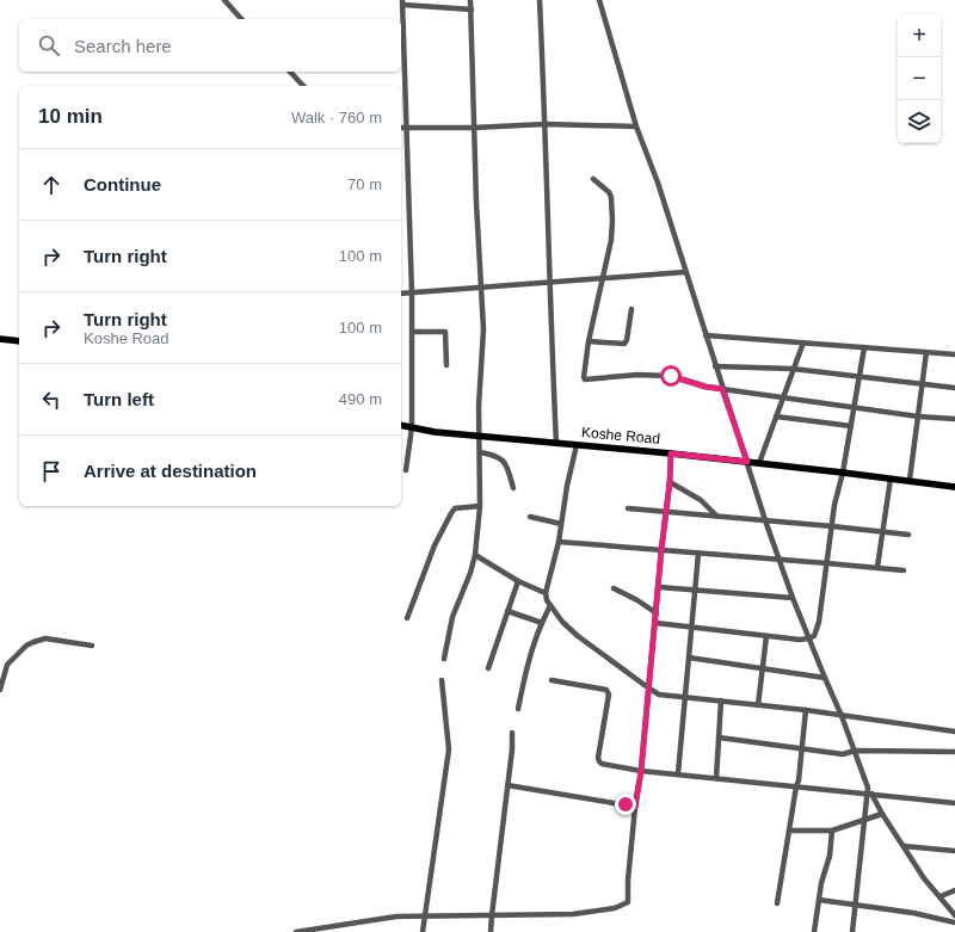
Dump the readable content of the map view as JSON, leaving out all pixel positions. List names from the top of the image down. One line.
{"streets":{"main road":["Koshe Road"]},"page":{"map_buttons":["+","−"],"search":"Search here","heading":["10 min","Walk · 760 m"],"list":[["Continue","70 m"],["Turn right","100 m"],["Turn right","Koshe Road","100 m"],["Turn left","490 m"],"Arrive at destination"]}}
